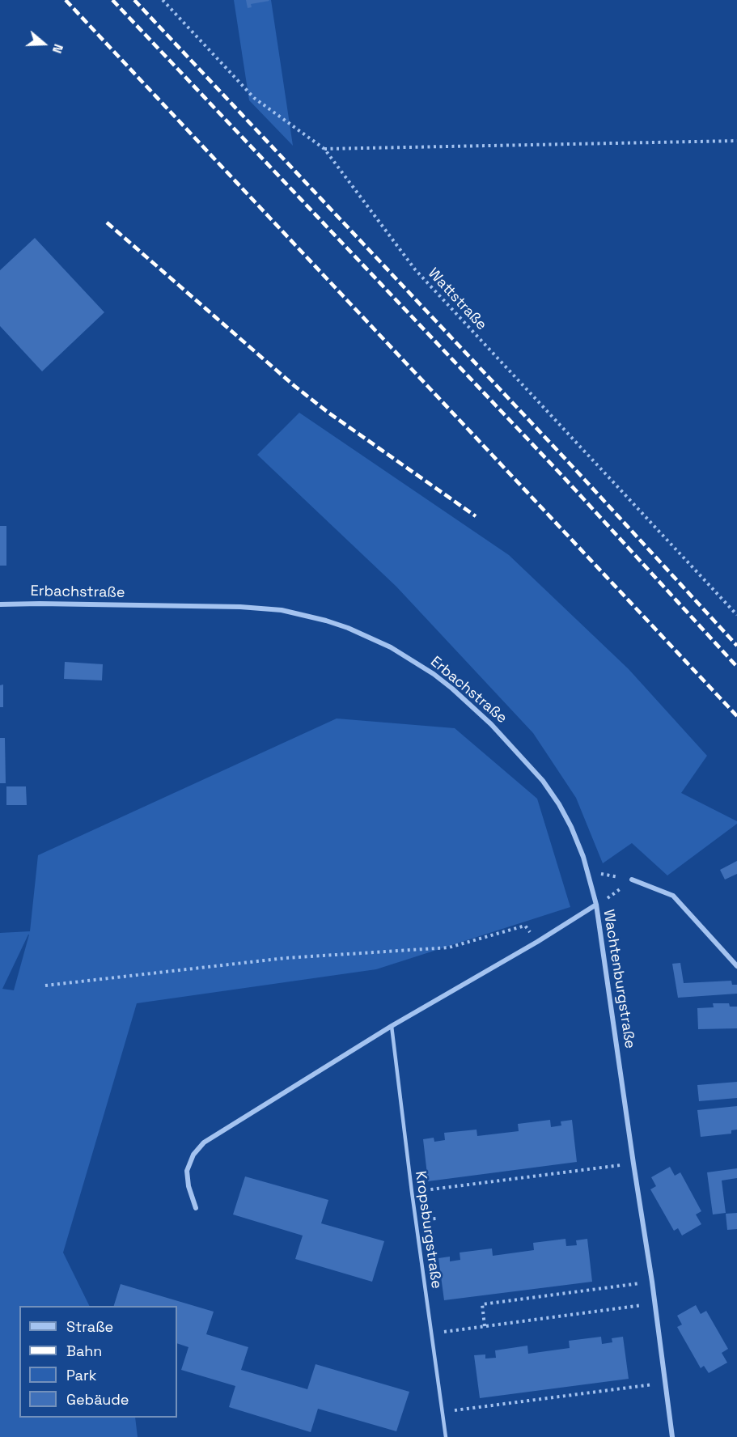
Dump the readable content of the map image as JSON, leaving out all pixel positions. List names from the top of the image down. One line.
{"streets":{"street":["Erbachstraße","Wachtenburgstraße"],"lane":["Kropsburgstraße"],"path":["Wattstraße"]},"crossings":[["Erbachstraße","Wachtenburgstraße"],["Wachtenburgstraße","Kropsburgstraße"]],"legend":["Straße","Bahn","Park","Gebäude"],"north":"right"}
